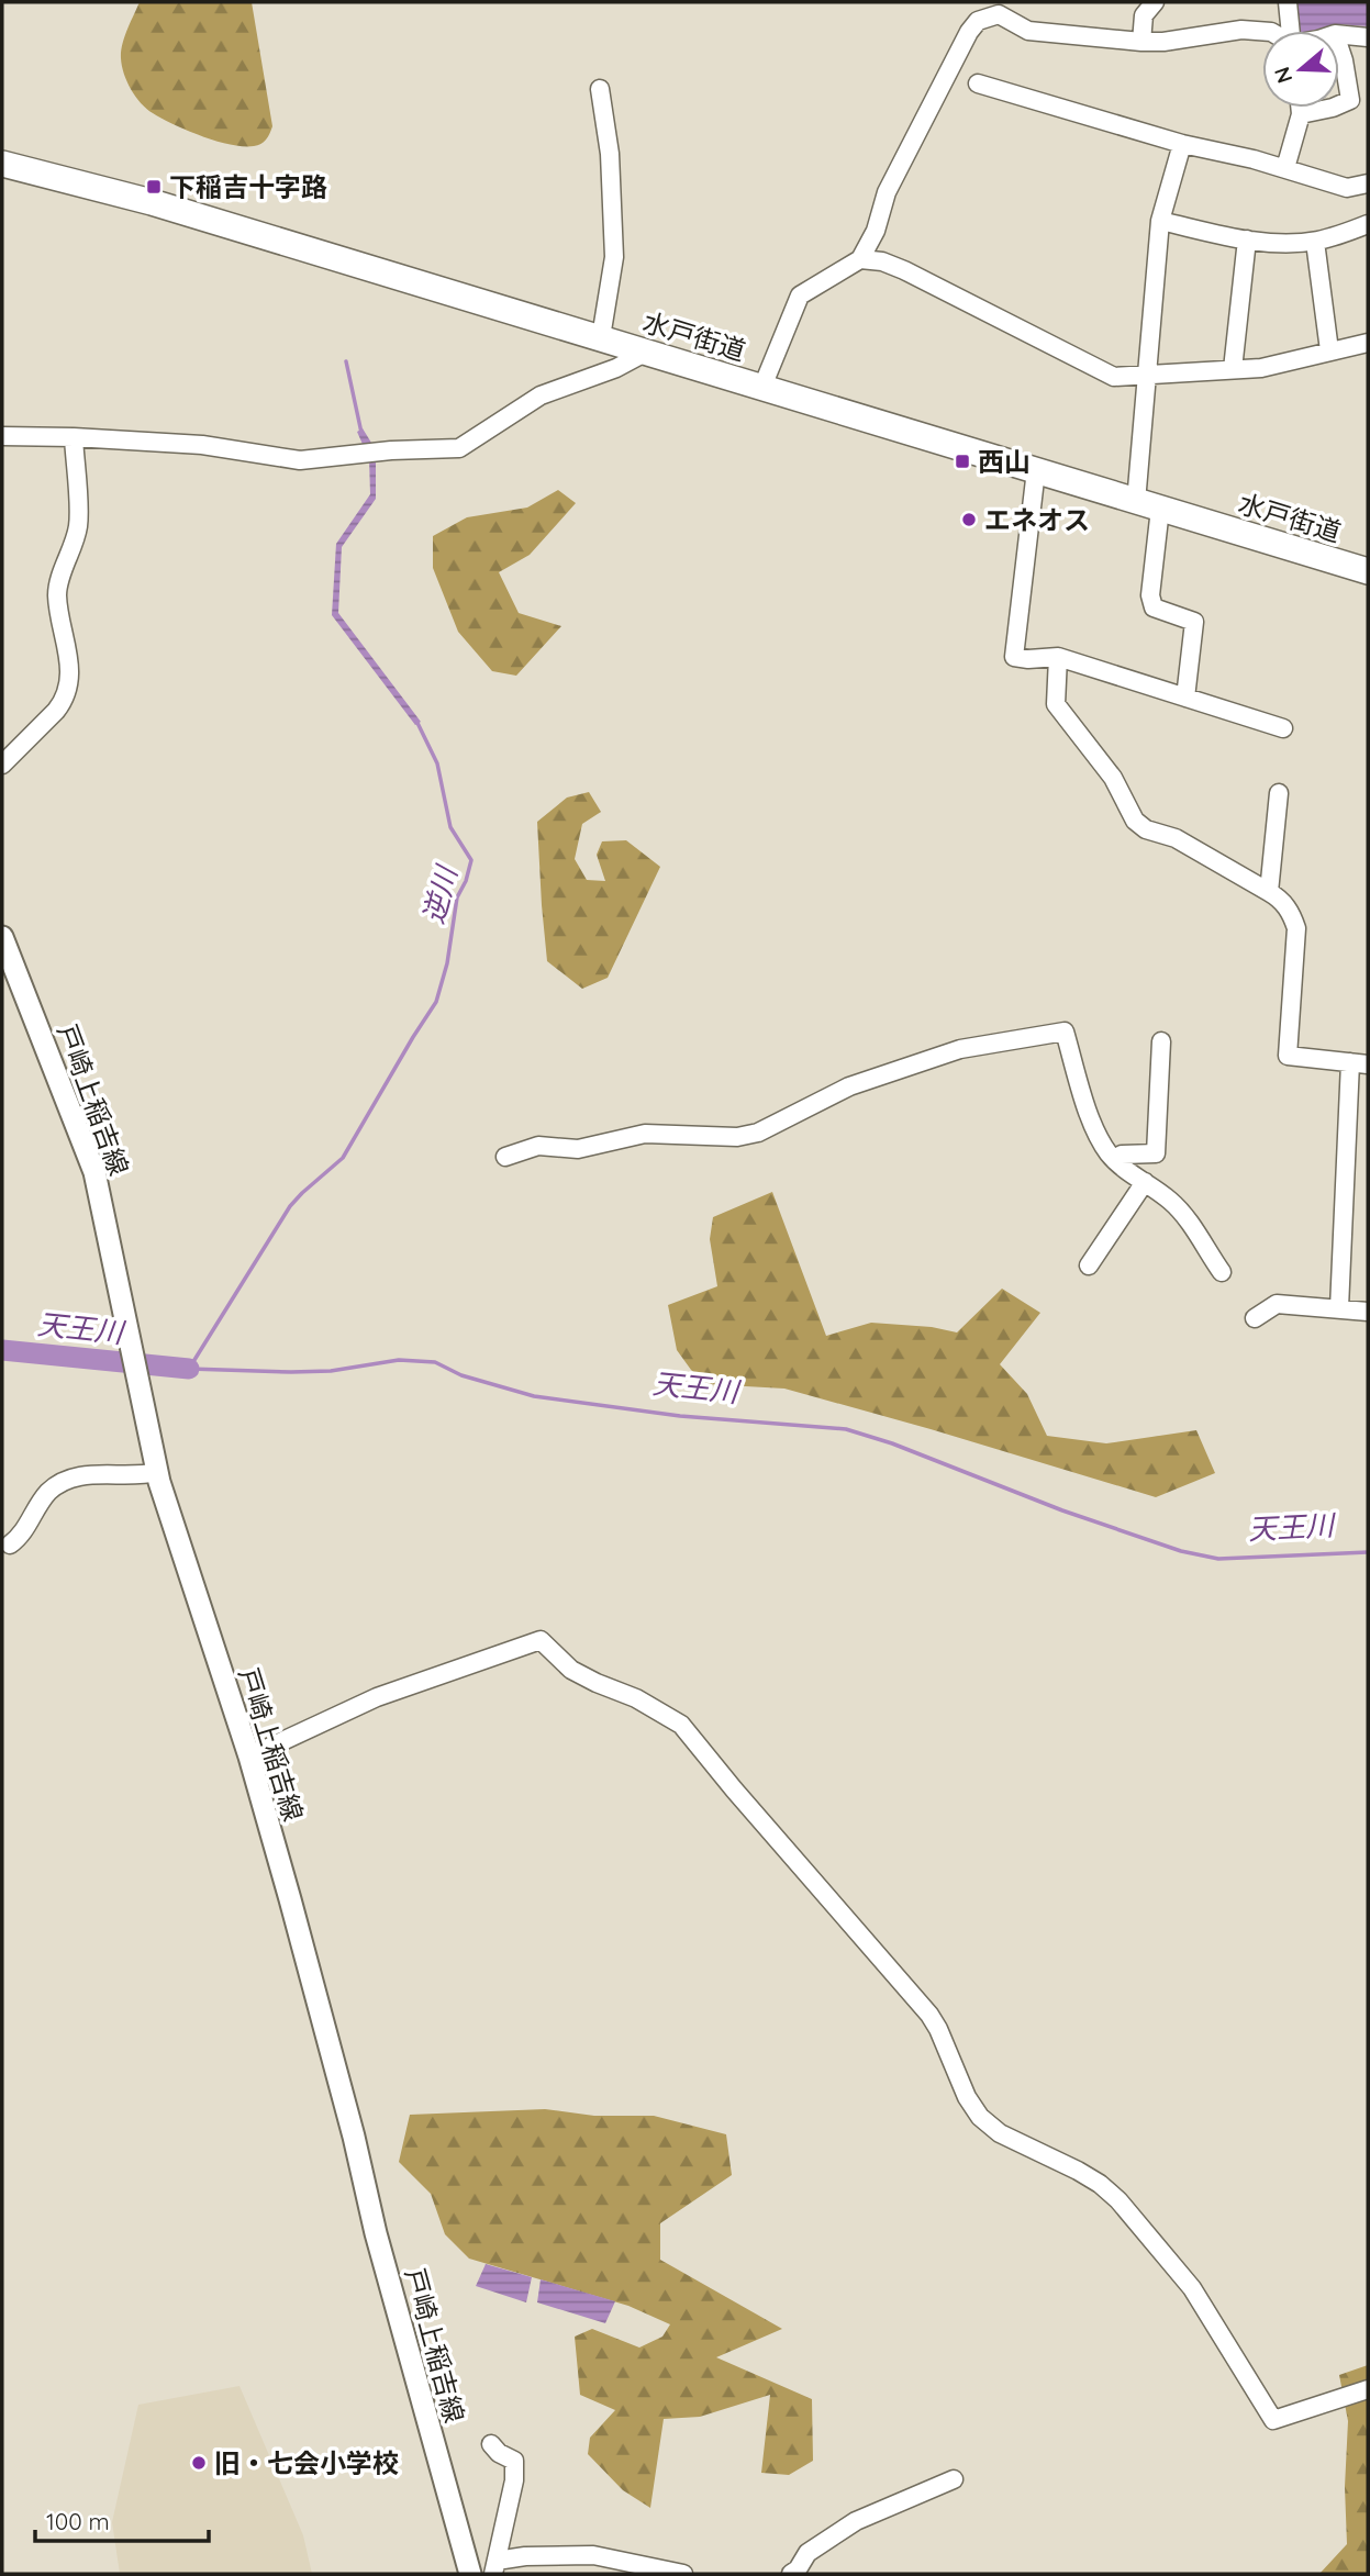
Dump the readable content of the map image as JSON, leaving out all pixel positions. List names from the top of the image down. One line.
{"streets":{"highway":["水戸街道"],"main road":["戸崎上稲吉線"]},"water":["逆川","天王川"],"places":{"transit":["下稲吉十字路","西山"],"other":["エネオス","旧・七会小学校"]},"scale_bar":"100 m","north":"left"}
